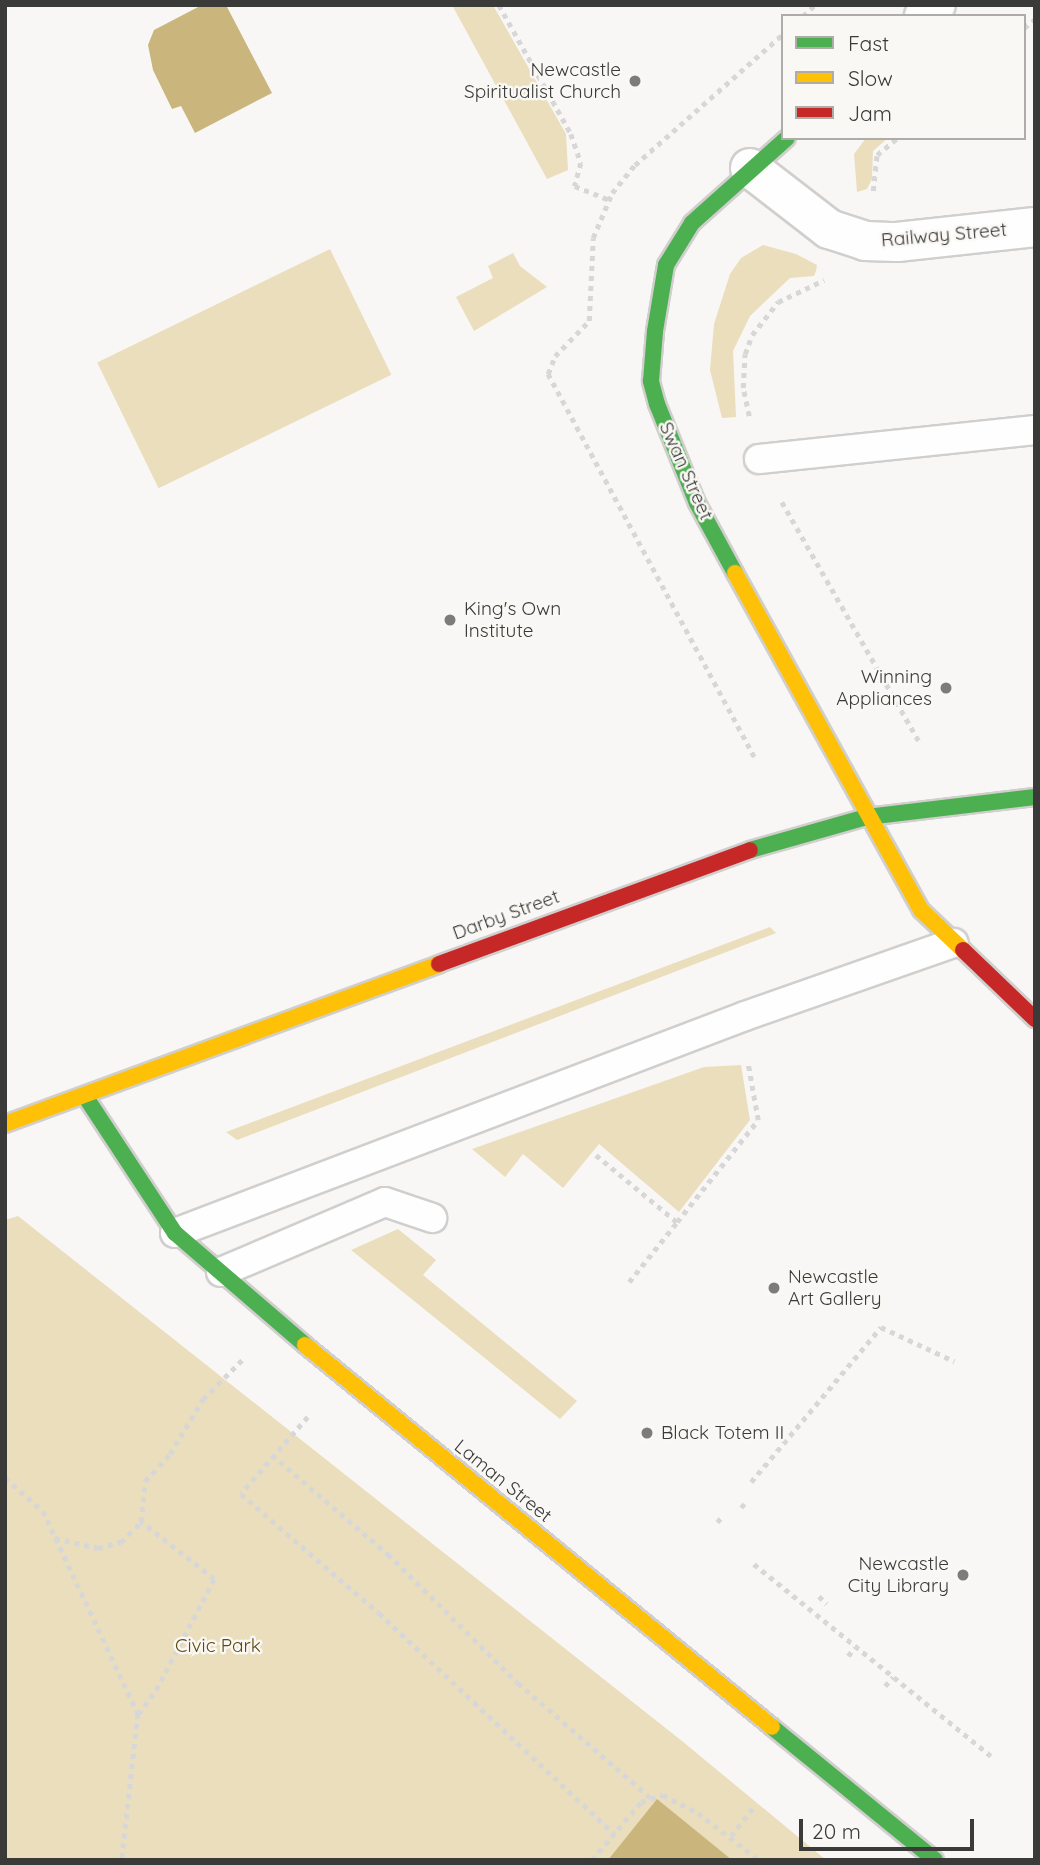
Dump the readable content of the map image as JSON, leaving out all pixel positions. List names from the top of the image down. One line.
{"streets":{"street":["Railway Street","Swan Street","Darby Street","Laman Street"]},"crossings":[["Railway Street","Swan Street"],["Swan Street","Darby Street"],["Darby Street","Laman Street"]],"parks":["Civic Park"],"places":["Newcastle Spiritualist Church","King's Own Institute","Winning Appliances","Newcastle Art Gallery","Black Totem II","Newcastle City Library"],"legend":["Fast","Slow","Jam"],"scale_bar":"20 m"}
